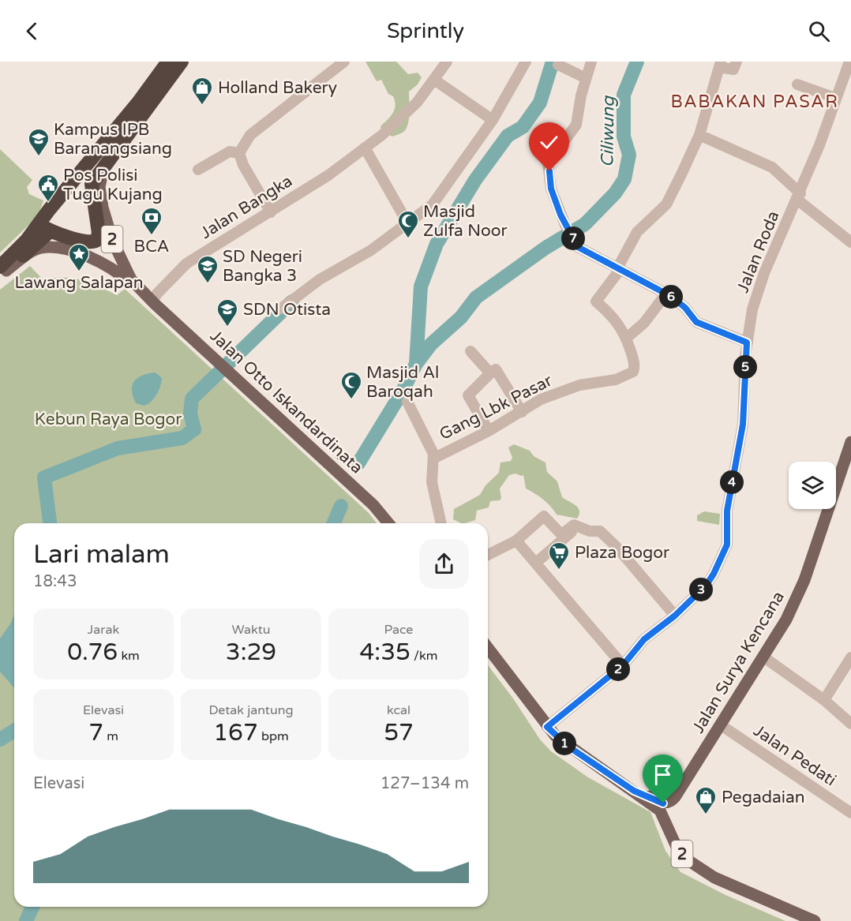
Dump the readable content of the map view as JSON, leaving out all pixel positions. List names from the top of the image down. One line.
{"streets":{"highway":["2"],"main road":["Jalan Otto Iskandardinata","Jalan Surya Kencana"],"street":["Jalan Bangka","Jalan Roda","Gang Lbk Pasar","Jalan Pedati"]},"crossings":[["Jalan Bangka","Jalan Otto Iskandardinata"],["2","Jalan Roda"],["2","Jalan Otto Iskandardinata"],["2","Jalan Surya Kencana"],["Jalan Surya Kencana","Jalan Pedati"]],"districts":["BABAKAN PASAR"],"water":["Ciliwung"],"parks":["Kebun Raya Bogor"],"places":{"shop":["Holland Bakery","Pegadaian"],"school or university":["Kampus IPB Baranangsiang","SD Negeri Bangka 3","SDN Otista"],"public building":["Pos Polisi Tugu Kujang"],"bank":["BCA"],"mosque":["Masjid Zulfa Noor","Masjid Al Baroqah"],"place":["Lawang Salapan"],"supermarket":["Plaza Bogor"]},"page":{"header":"Sprintly","pins":["7","6","5","4","3","2","1"],"heading":["Lari malam","18:43"],"stats":[["Jarak","0.76 km"],["Waktu","3:29"],["Pace","4:35 /km"],["Elevasi","7 m"],["Detak jantung","167 bpm"],["kcal","57"]],"chart":["Elevasi","127–134 m"]}}
